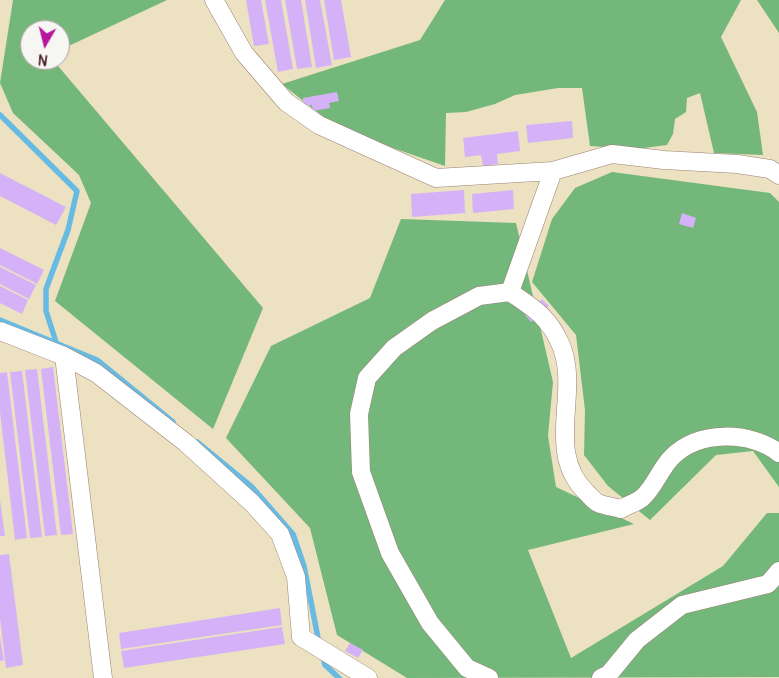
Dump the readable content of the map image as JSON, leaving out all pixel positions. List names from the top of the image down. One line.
{"north":"bottom"}
